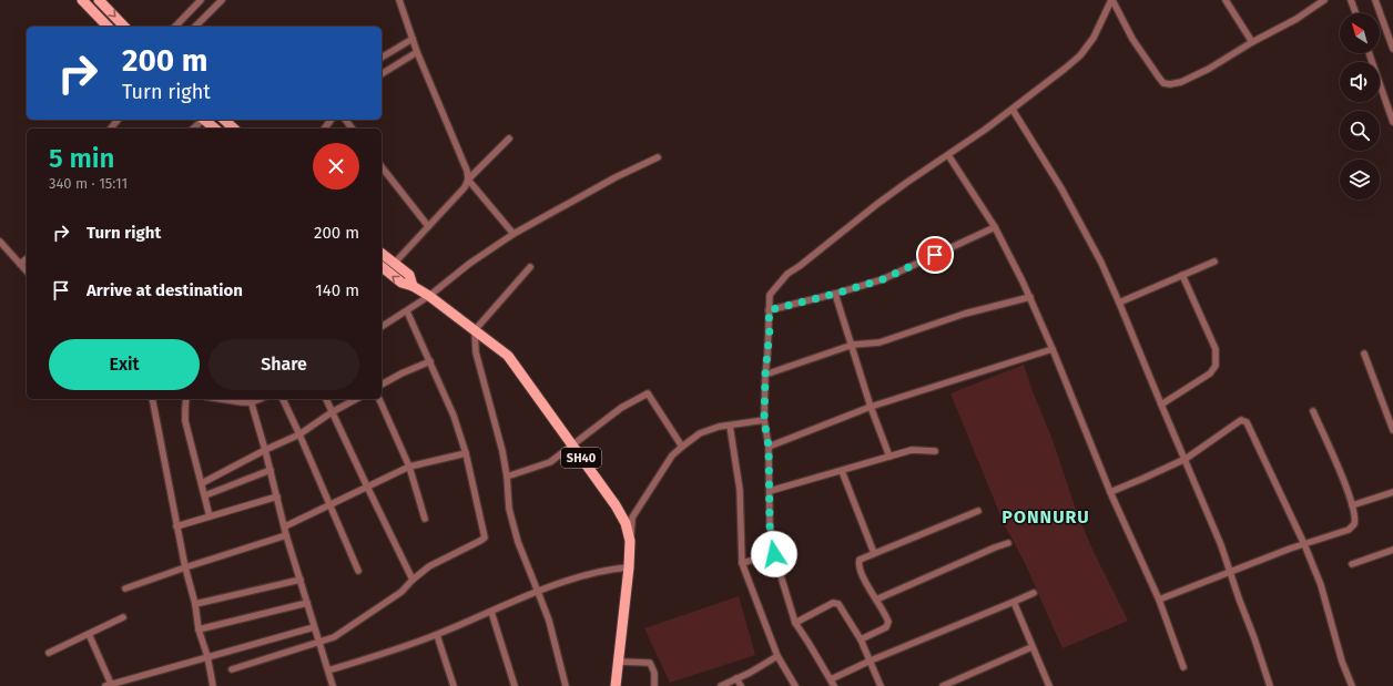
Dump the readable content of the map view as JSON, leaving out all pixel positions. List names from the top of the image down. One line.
{"streets":{"main road":["SH40"]},"districts":["PONNURU"],"north":"top left","page":{"turn":["200 m","Turn right"],"heading":["5 min","340 m · 15:11"],"list":[{"name":"Turn right","value":"200 m"},{"name":"Arrive at destination","value":"140 m"}],"buttons":["Exit","Share"]}}
